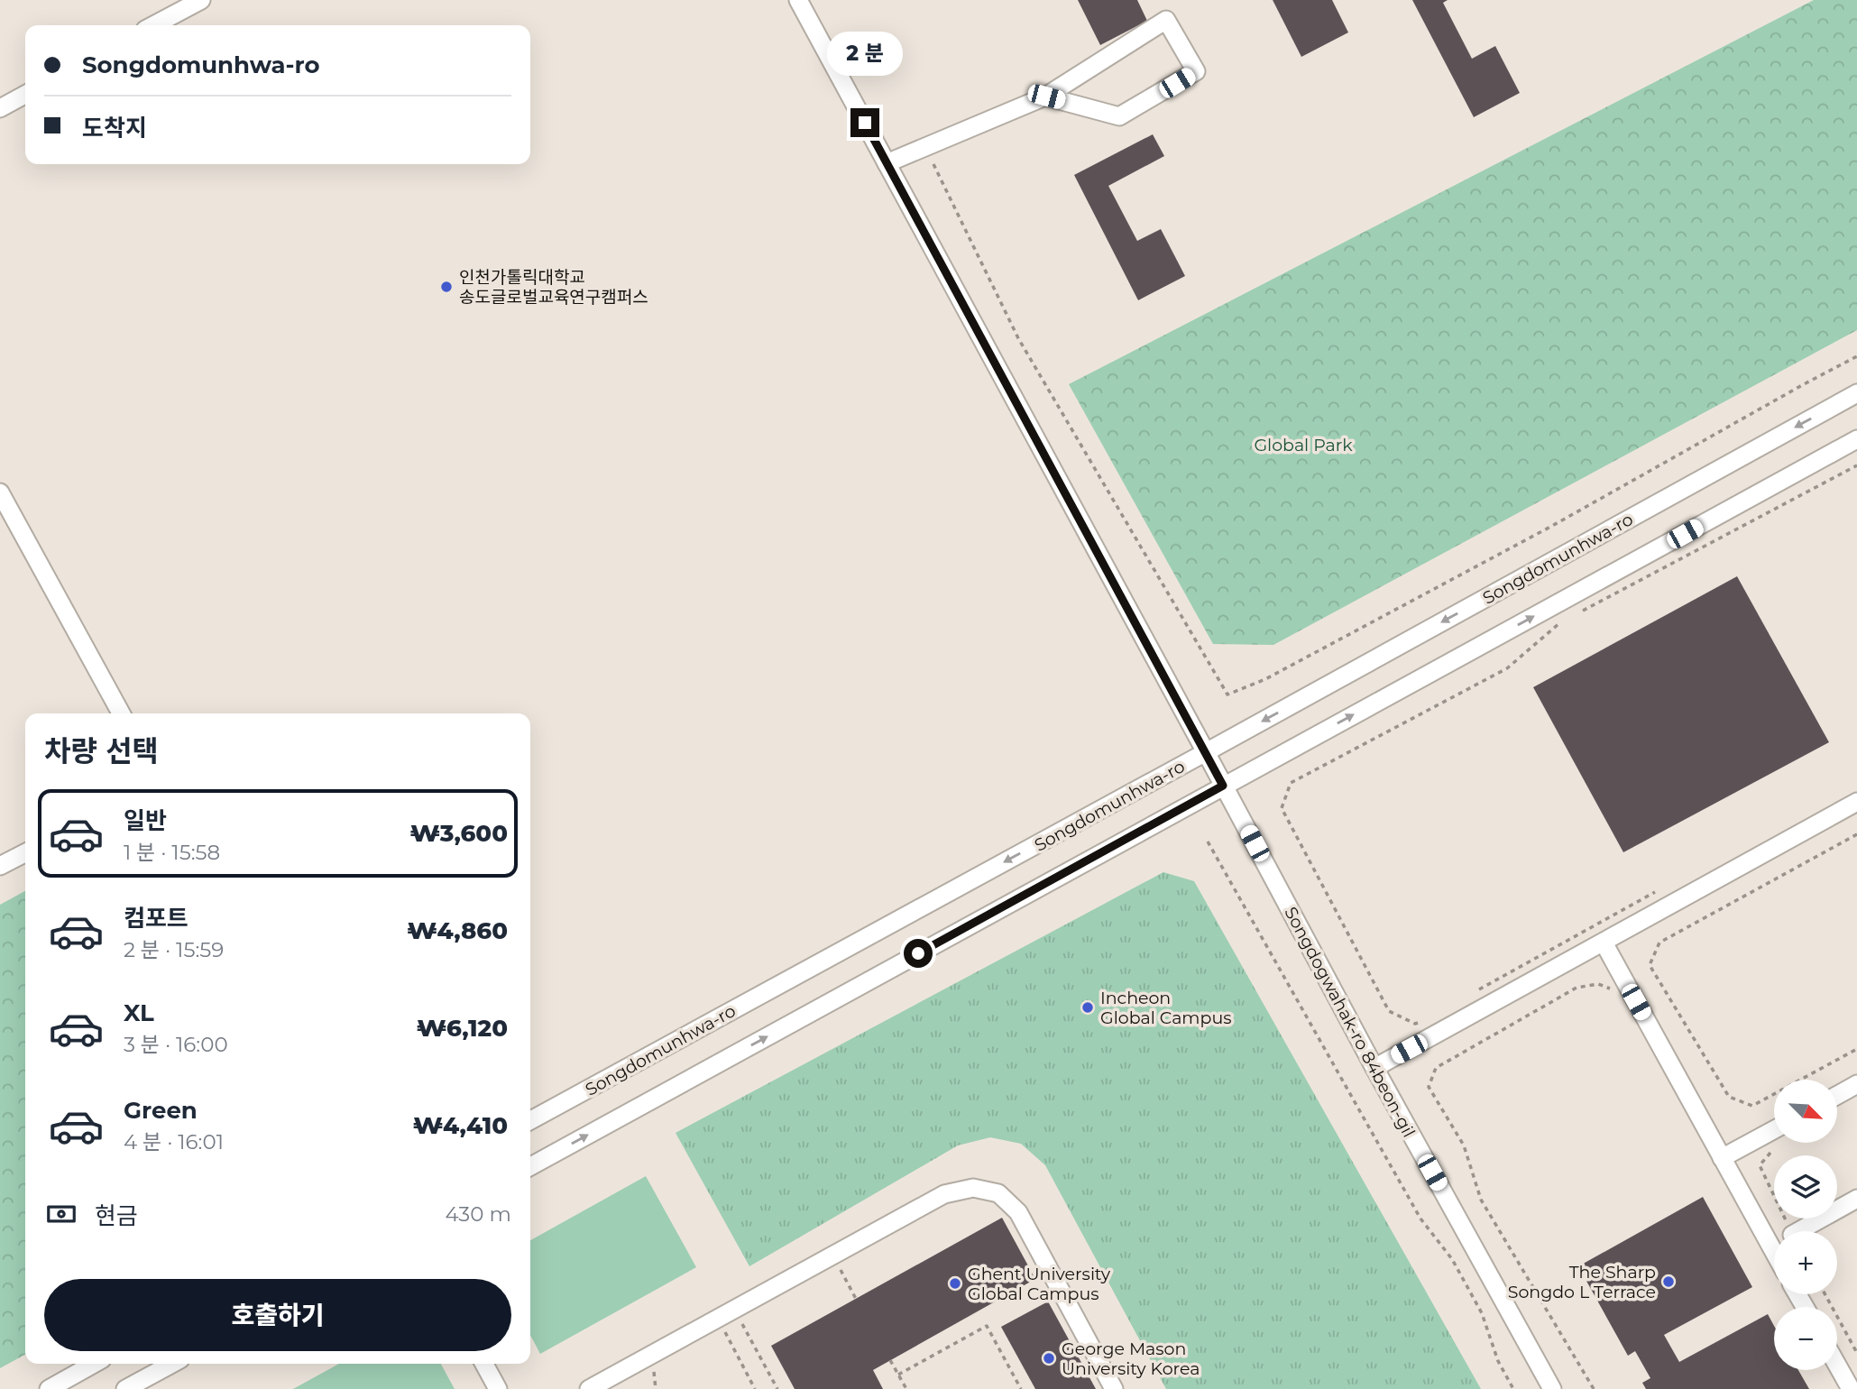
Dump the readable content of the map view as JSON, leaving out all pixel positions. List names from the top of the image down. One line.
{"streets":{"street":["Songdomunhwa-ro","Songdogwahak-ro 84beon-gil"]},"crossings":[["Songdomunhwa-ro","Songdogwahak-ro 84beon-gil"]],"parks":["Global Park"],"places":["인천가톨릭대학교 송도글로벌교육연구캠퍼스","Incheon Global Campus","The Sharp Songdo L Terrace","Ghent University Global Campus","George Mason University Korea"],"north":"bottom right","page":{"banner":["Songdomunhwa-ro","도착지"],"bubble":"2 분","heading":"차량 선택","list":[{"name":"일반","note":"1 분 · 15:58","value":"₩3,600"},{"name":"컴포트","note":"2 분 · 15:59","value":"₩4,860"},{"name":"XL","note":"3 분 · 16:00","value":"₩6,120"},{"name":"Green","note":"4 분 · 16:01","value":"₩4,410"}],"map_buttons":["+","−"],"pay":["현금","430 m"],"buttons":"호출하기"}}
